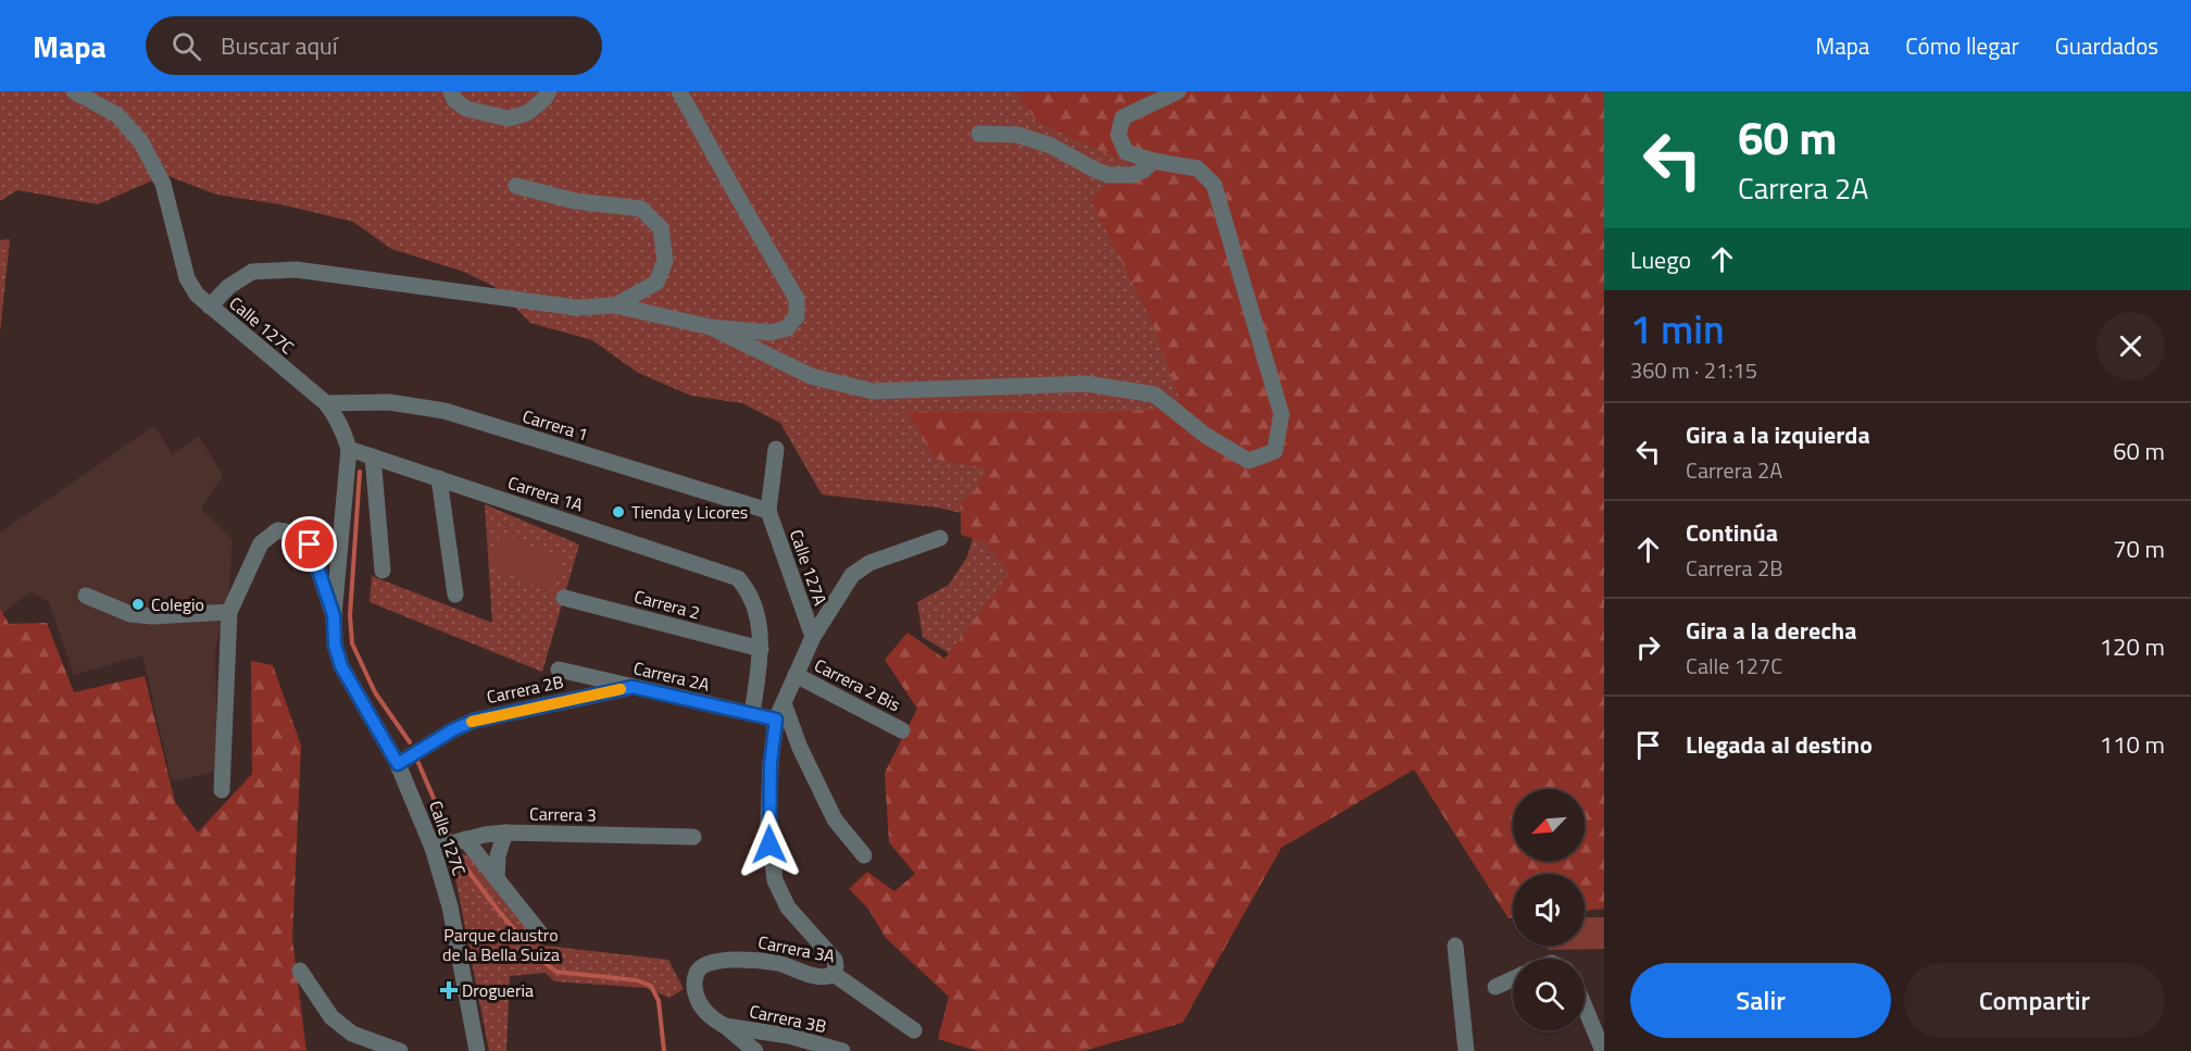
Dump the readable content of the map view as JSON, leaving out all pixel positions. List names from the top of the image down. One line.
{"streets":{"street":["Calle 127C","Carrera 1","Carrera 1A","Calle 127A","Carrera 2","Carrera 2A","Carrera 2 Bis","Carrera 2B","Carrera 3","Carrera 3A","Carrera 3B"]},"crossings":[["Calle 127C","Carrera 1"],["Calle 127C","Carrera 1A"],["Calle 127C","Carrera 2B"],["Calle 127C","Carrera 3"],["Carrera 1","Calle 127A"],["Carrera 1A","Carrera 2"],["Carrera 2A","Carrera 2B"],["Carrera 3A","Carrera 3B"]],"parks":["Parque claustro de la Bella Suiza"],"places":{"other":["Tienda y Licores","Colegio"],"health":["Drogueria"]},"north":"bottom left","page":{"header":"Mapa","search":"Buscar aquí","nav":["Mapa","Cómo llegar","Guardados"],"turn":["60 m","Carrera 2A"],"then":"Luego","heading":["1 min","360 m · 21:15"],"list":[{"name":"Gira a la izquierda","note":"Carrera 2A","value":"60 m"},{"name":"Continúa","note":"Carrera 2B","value":"70 m"},{"name":"Gira a la derecha","note":"Calle 127C","value":"120 m"},{"name":"Llegada al destino","value":"110 m"}],"buttons":["Salir","Compartir"]}}
